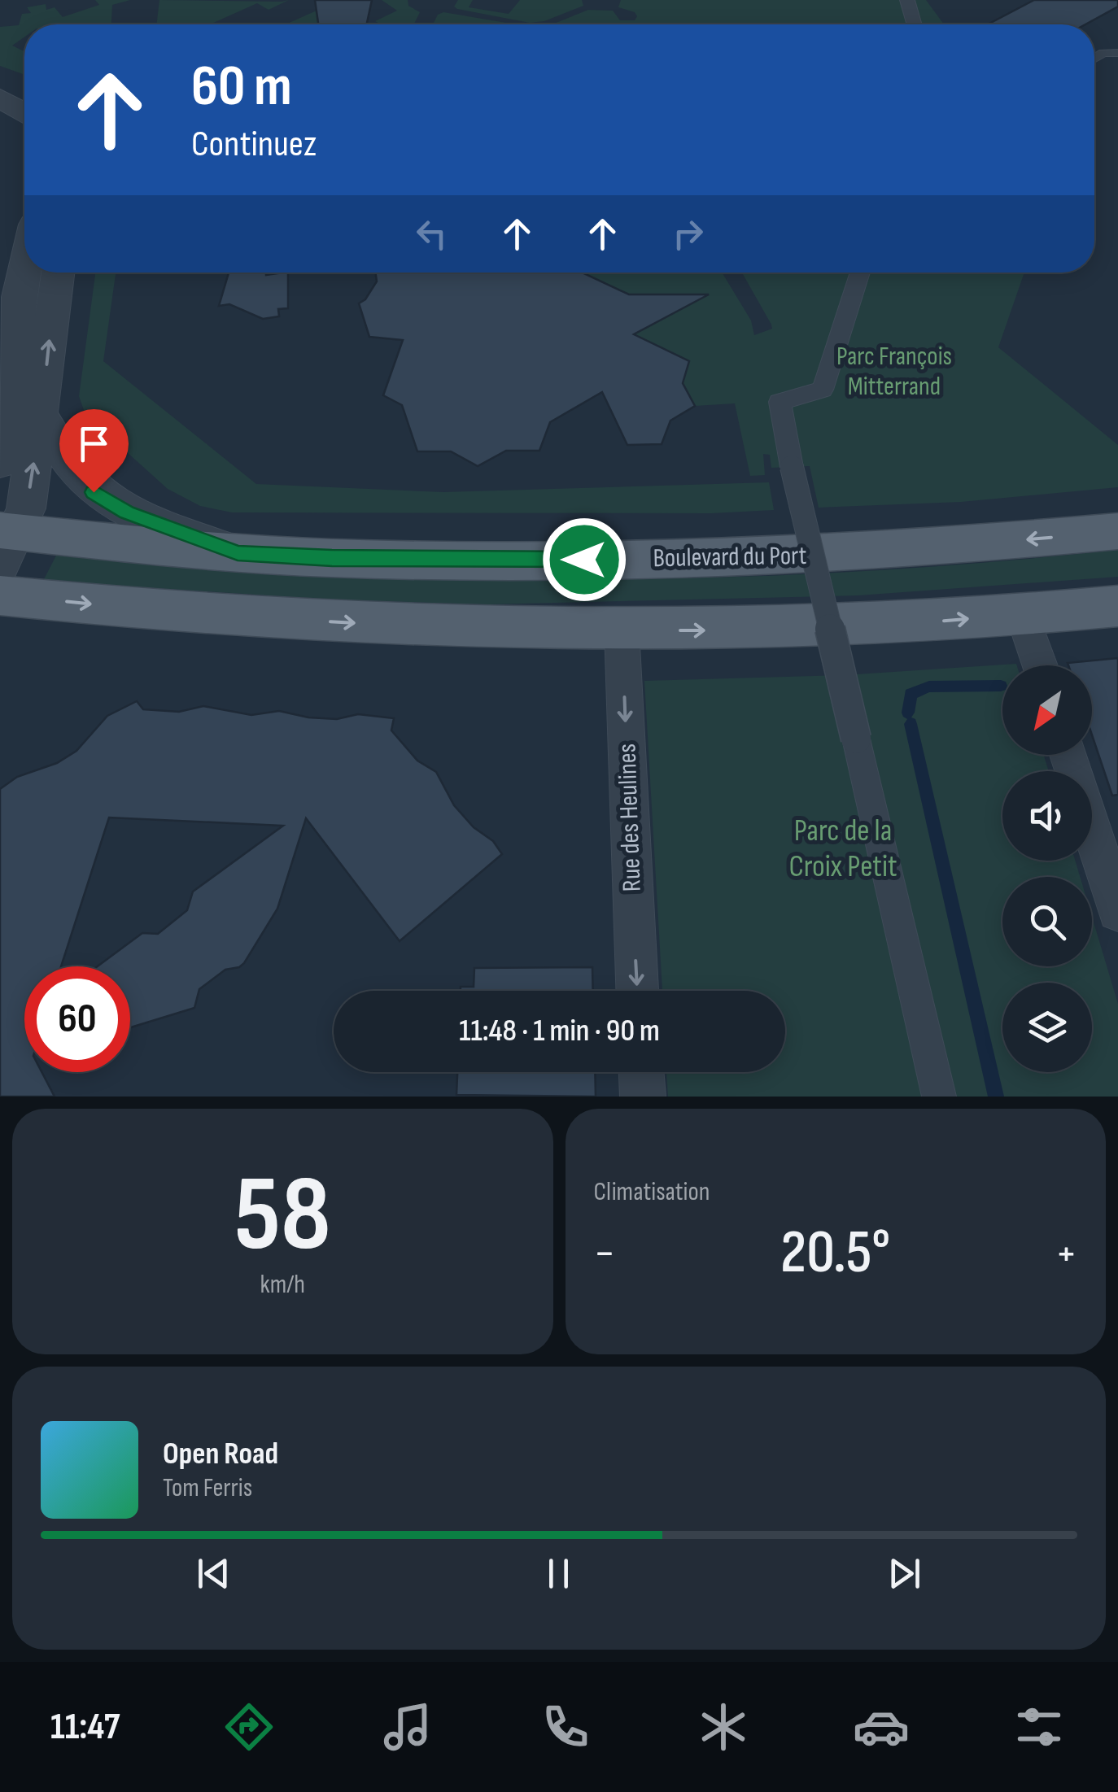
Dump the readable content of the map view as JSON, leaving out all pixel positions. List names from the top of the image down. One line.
{"streets":{"main road":["Boulevard du Port"],"street":["Rue des Heulines"]},"parks":["Parc François Mitterrand","Parc de la Croix Petit"],"north":"bottom left","page":{"turn":["60 m","Continuez"],"limit":"60","trip":"11:48 · 1 min · 90 m","tile":[["58","km/h"],"Climatisation"],"heat":["−","20.5°","+"],"song":["Open Road","Tom Ferris"],"tabs":"11:47"}}
